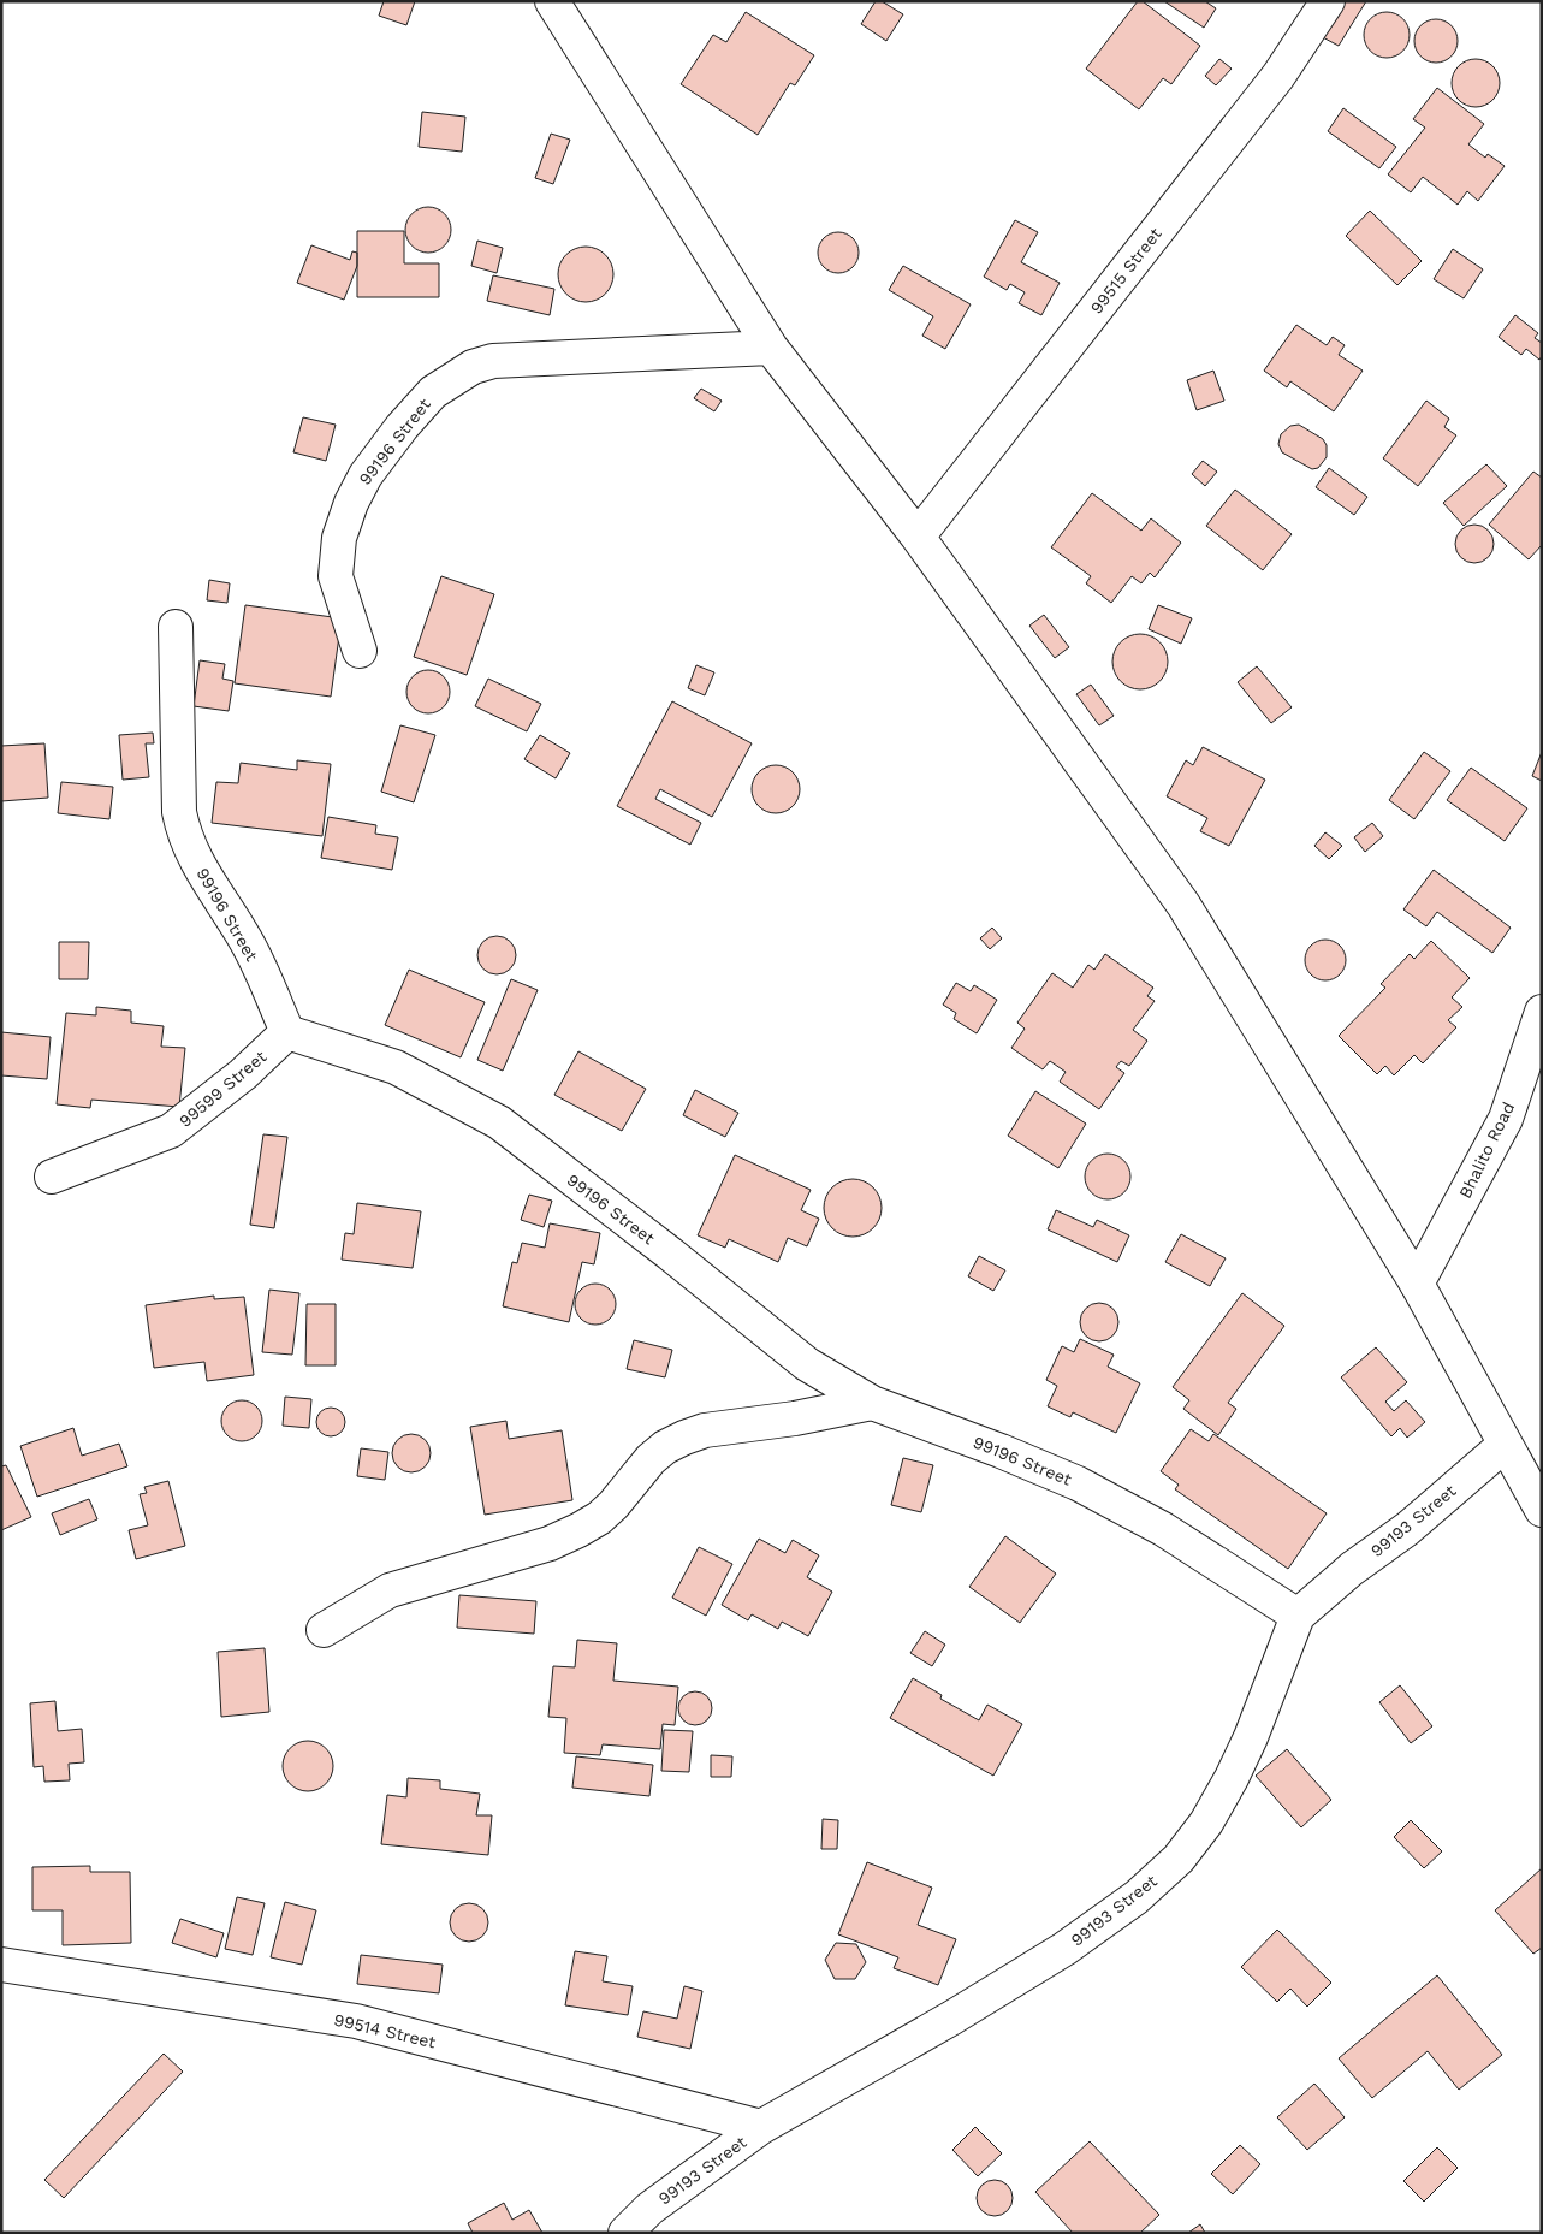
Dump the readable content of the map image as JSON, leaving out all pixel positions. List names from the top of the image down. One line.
{"streets":{"street":["99515 Street","99196 Street","99599 Street","Bhalito Road","99193 Street","99514 Street"]},"crossings":[["99196 Street","99599 Street"],["99196 Street","99193 Street"],["99193 Street","99514 Street"]]}
